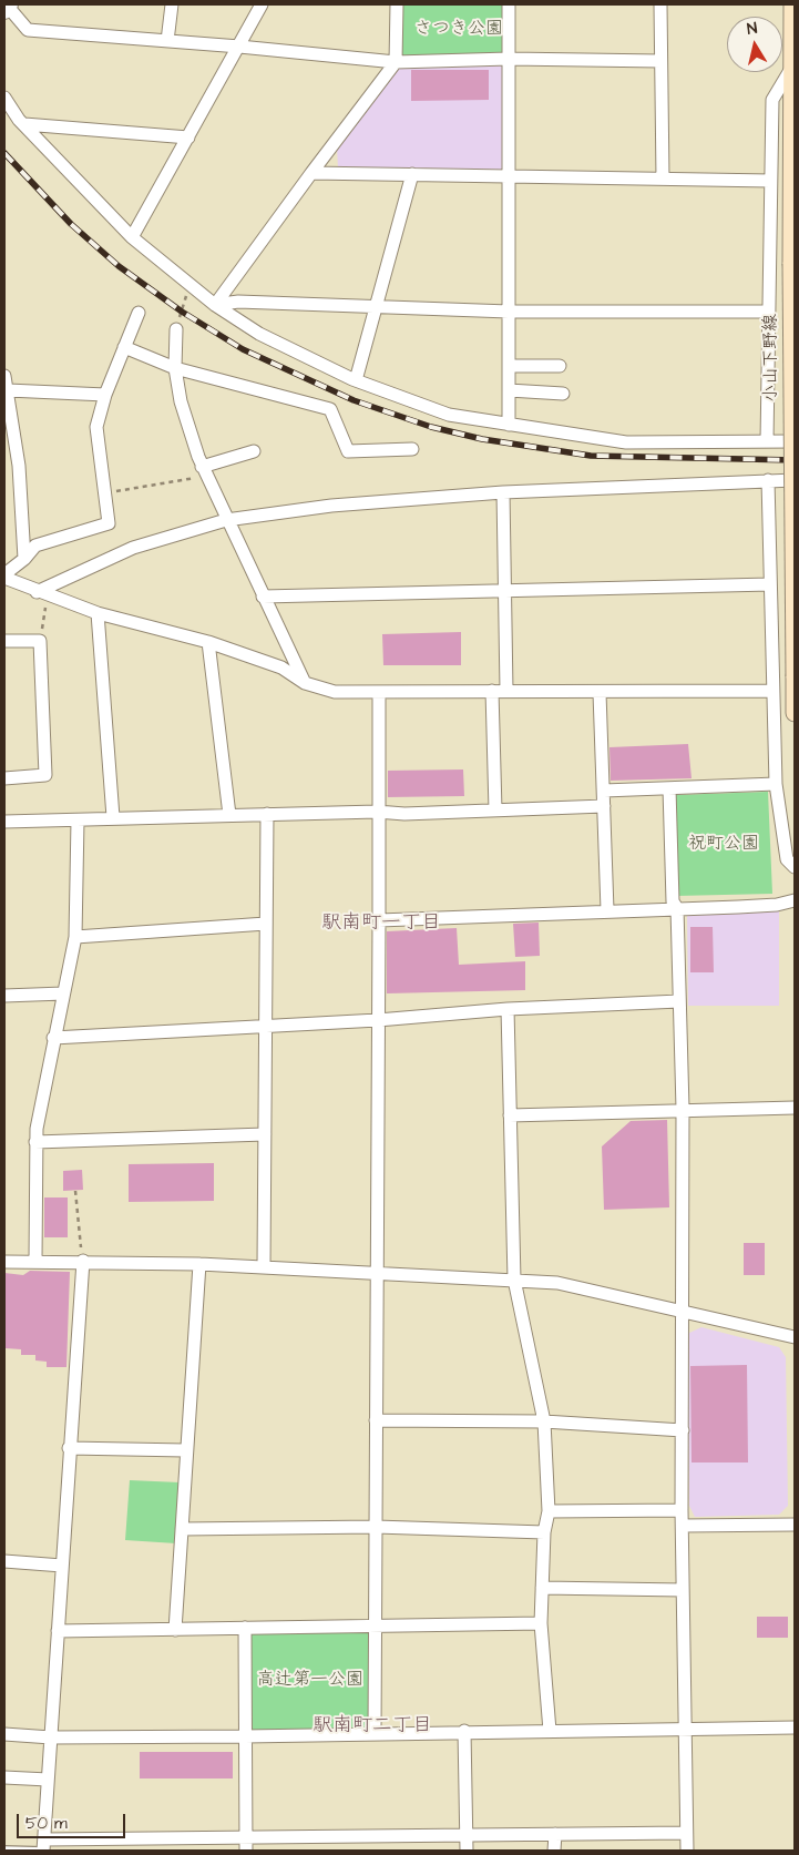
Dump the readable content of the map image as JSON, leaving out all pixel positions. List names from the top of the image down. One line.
{"streets":{"main road":["小山下野線"]},"districts":["駅南町一丁目","駅南町二丁目"],"parks":["さつき公園","祝町公園","高辻第一公園"],"scale_bar":"50 m","north":"top"}
